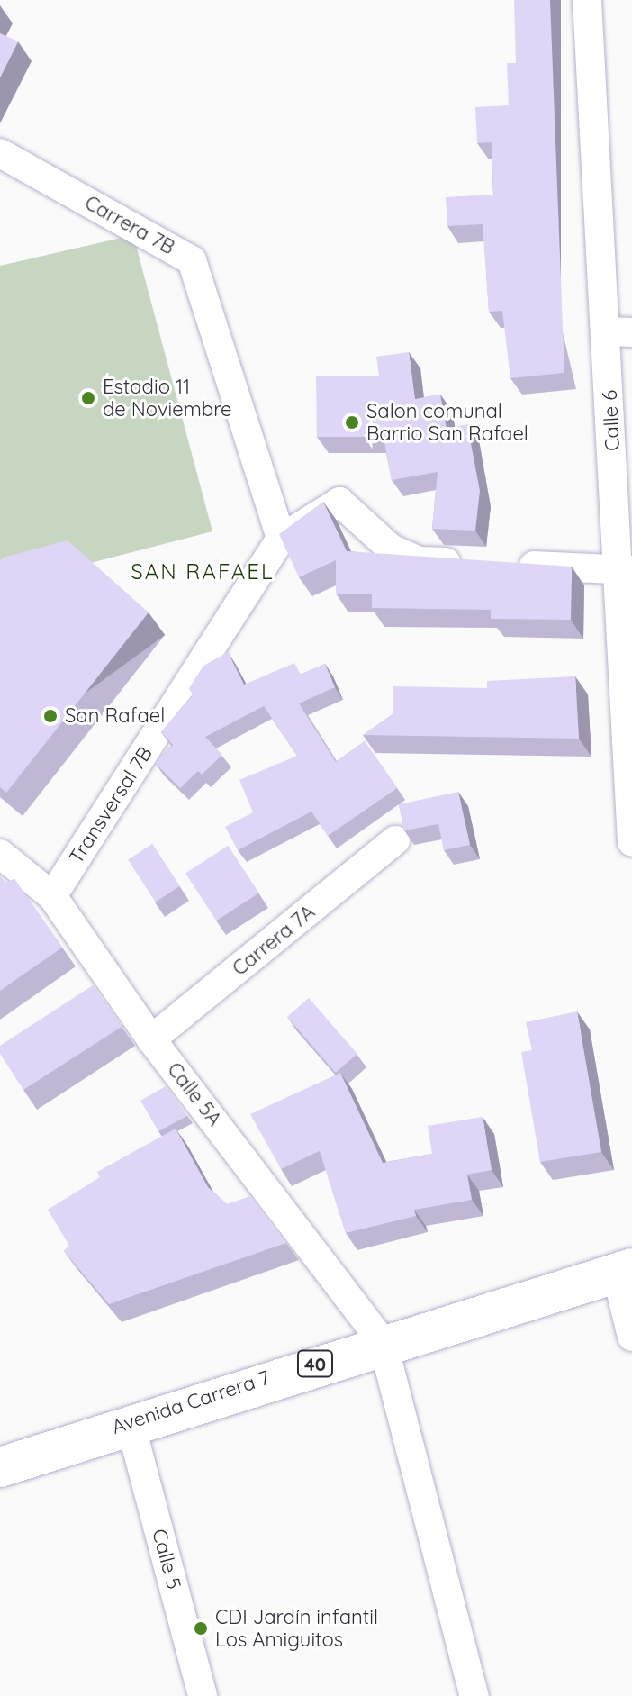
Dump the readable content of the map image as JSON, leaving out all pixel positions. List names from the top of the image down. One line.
{"streets":{"main road":["40","Avenida Carrera 7"],"street":["Carrera 7B","Calle 6","Transversal 7B","Carrera 7A","Calle 5A","Calle 5"]},"crossings":[["Carrera 7B","Transversal 7B"],["Transversal 7B","Calle 5A"],["Carrera 7A","Calle 5A"],["Calle 5A","Avenida Carrera 7"],["Avenida Carrera 7","Calle 5"]],"districts":["SAN RAFAEL"],"places":["Estadio 11 de Noviembre","Salon comunal Barrio San Rafael","San Rafael","CDI Jardín infantil Los Amiguitos"]}
